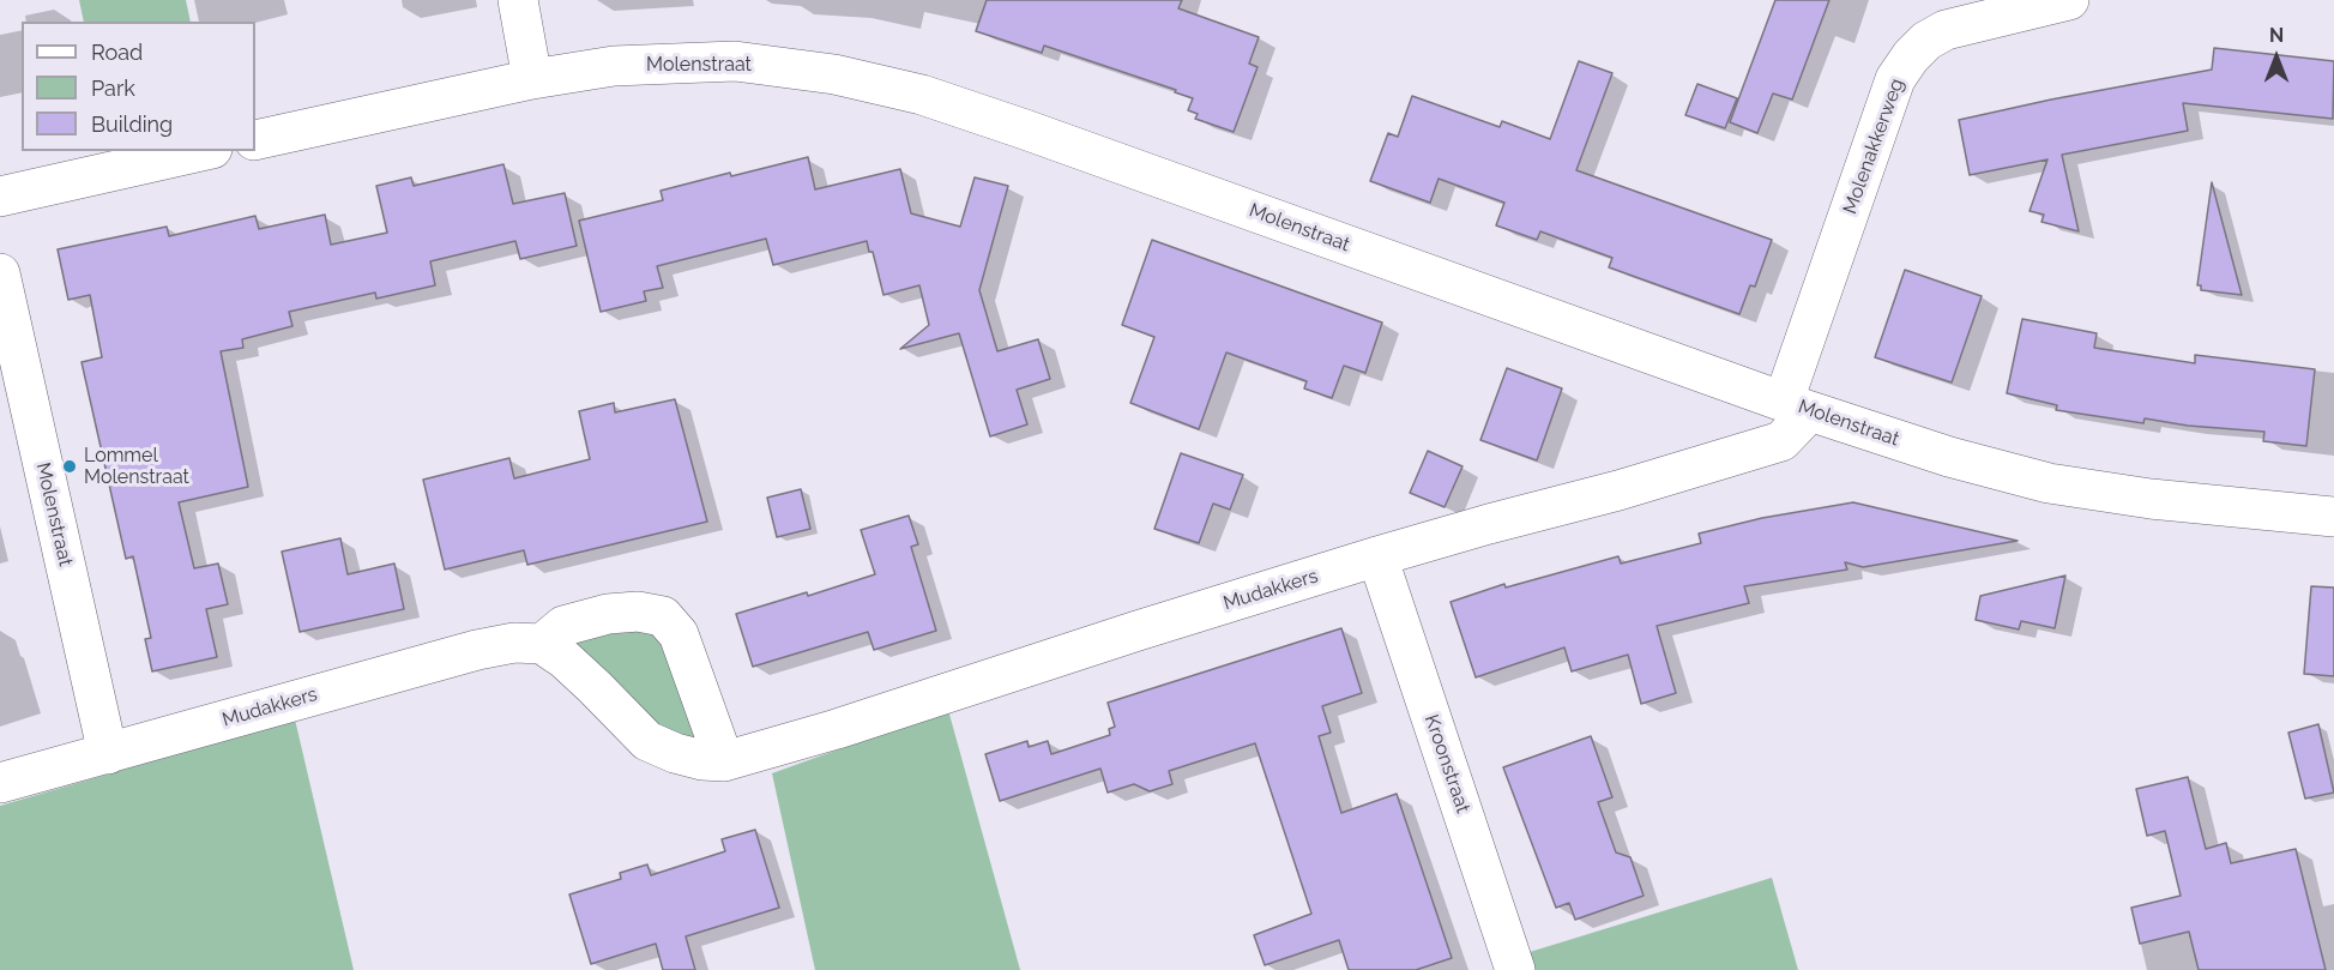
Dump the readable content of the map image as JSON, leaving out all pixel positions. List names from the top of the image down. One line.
{"streets":{"street":["Molenstraat","Molenakkerweg","Mudakkers","Kroonstraat"]},"crossings":[["Molenstraat","Molenakkerweg"],["Molenstraat","Mudakkers"],["Molenakkerweg","Mudakkers"],["Mudakkers","Kroonstraat"]],"places":["Lommel Molenstraat"],"legend":["Road","Park","Building"],"north":"top"}
